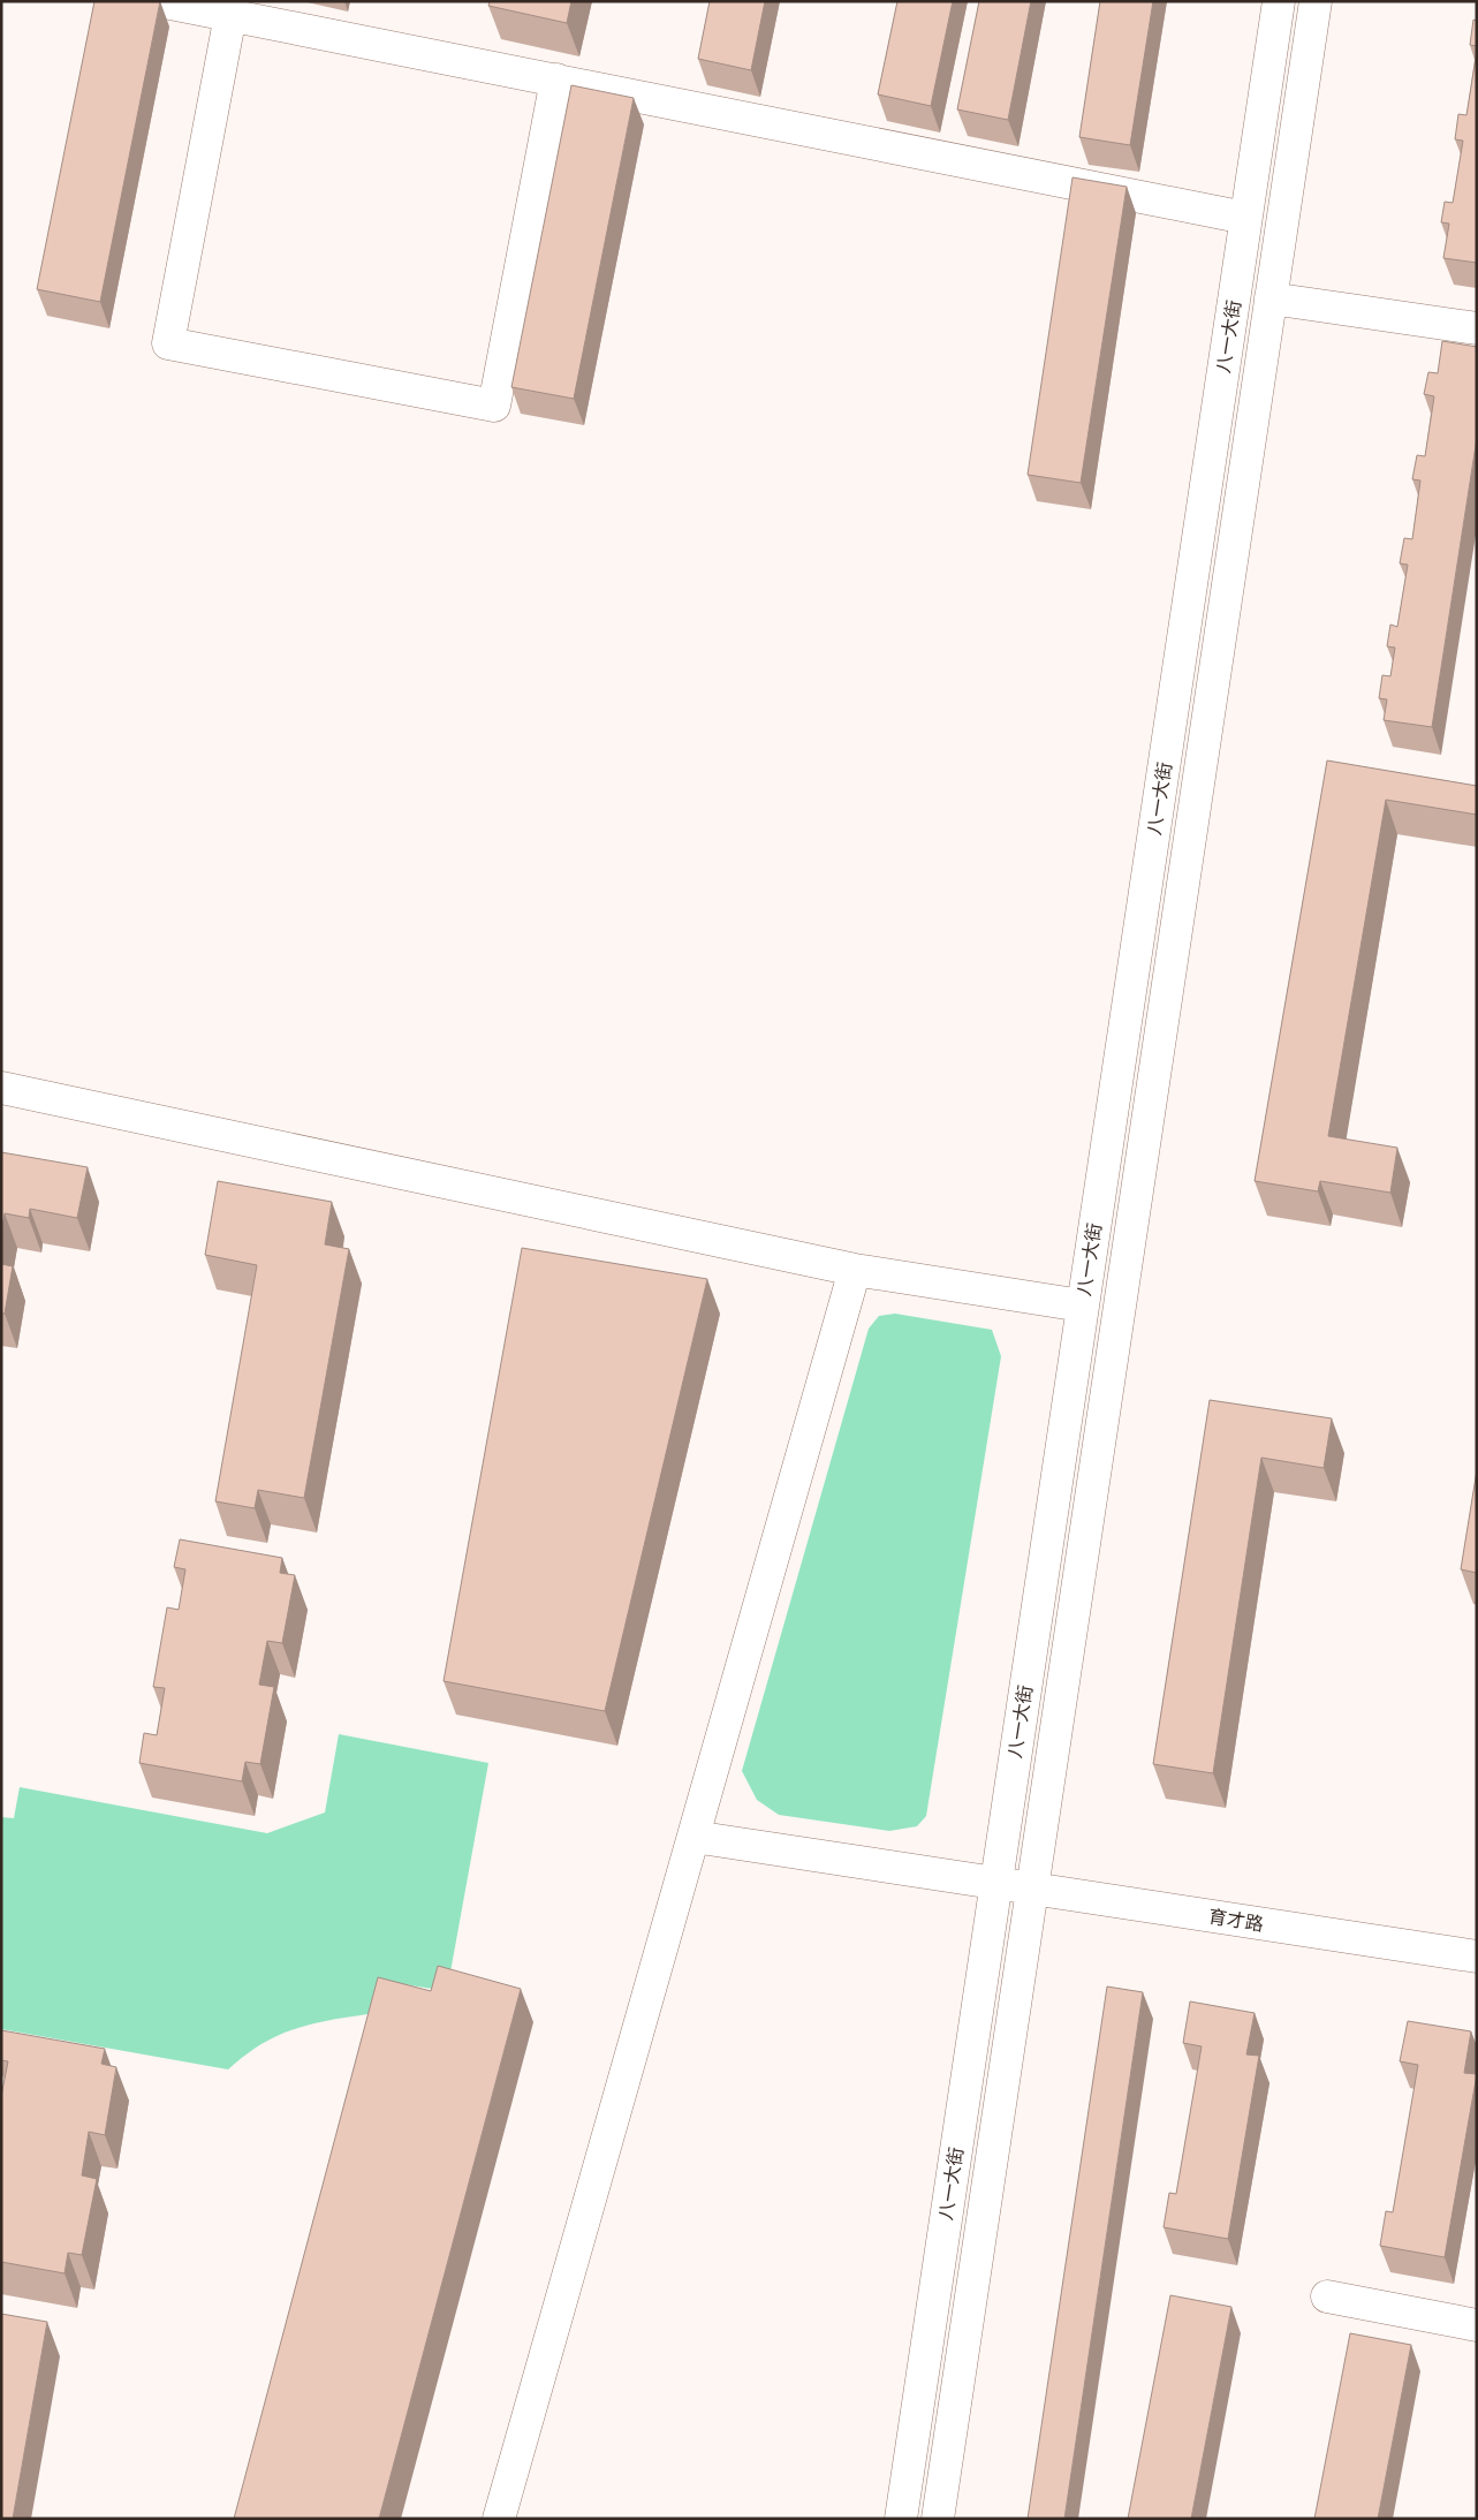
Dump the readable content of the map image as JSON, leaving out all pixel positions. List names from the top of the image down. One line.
{"streets":{"street":["八一大街","育才路"]},"crossings":[["八一大街","育才路"]]}
